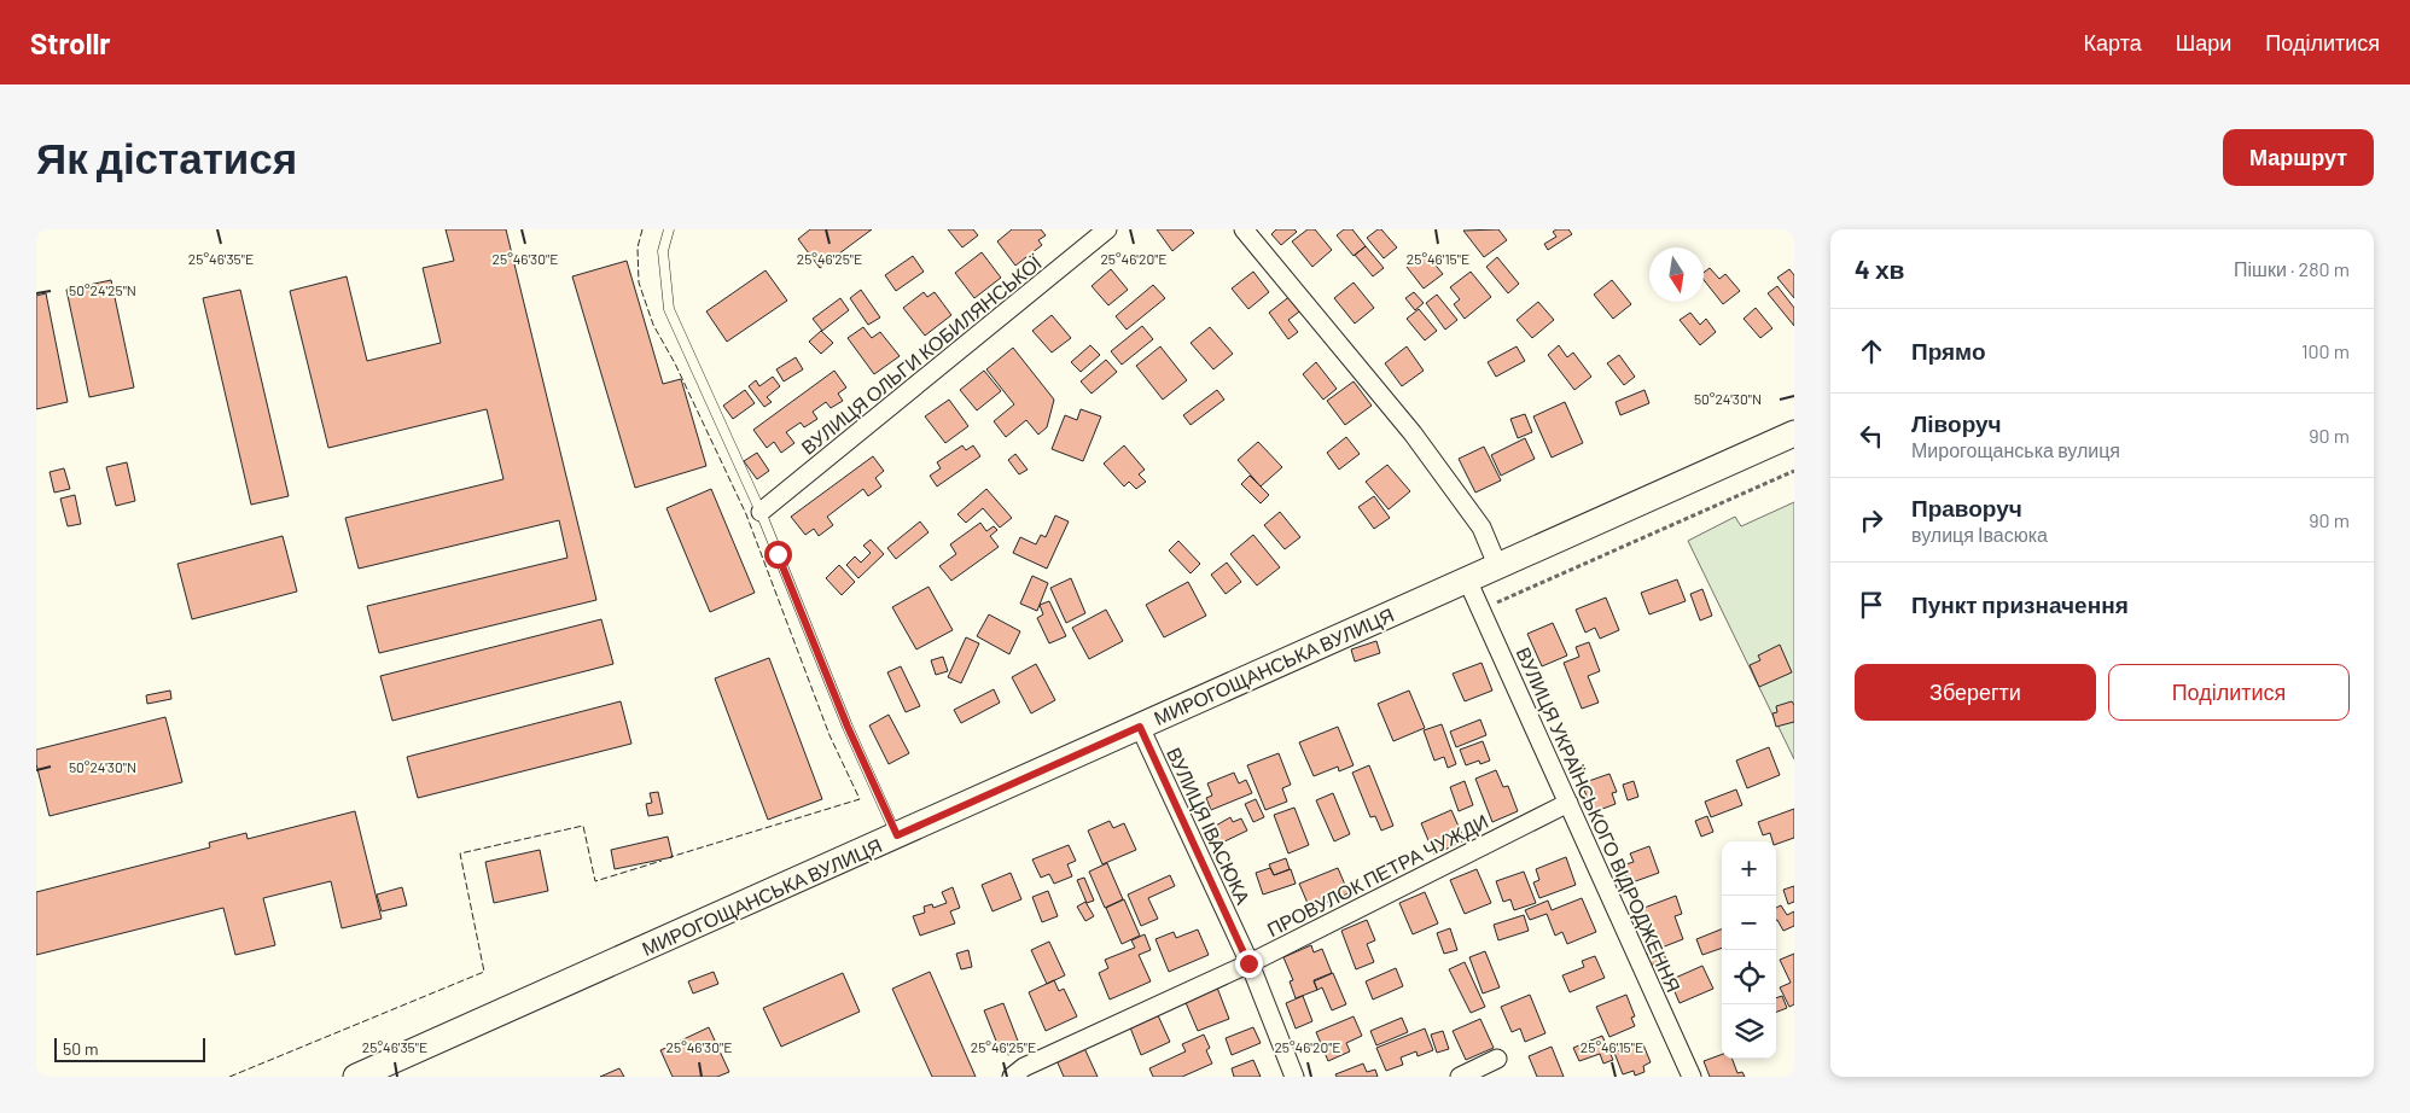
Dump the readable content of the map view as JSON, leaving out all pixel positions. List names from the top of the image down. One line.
{"streets":{"main road":["МИРОГОЩАНСЬКА ВУЛИЦЯ"],"street":["ВУЛИЦЯ ОЛЬГИ КОБИЛЯНСЬКОЇ","ВУЛИЦЯ УКРАЇНСЬКОГО ВІДРОДЖЕННЯ","ВУЛИЦЯ ІВАСЮКА","ПРОВУЛОК ПЕТРА ЧУЖДИ"]},"crossings":[["МИРОГОЩАНСЬКА ВУЛИЦЯ","ВУЛИЦЯ УКРАЇНСЬКОГО ВІДРОДЖЕННЯ"],["МИРОГОЩАНСЬКА ВУЛИЦЯ","ВУЛИЦЯ ІВАСЮКА"],["ВУЛИЦЯ УКРАЇНСЬКОГО ВІДРОДЖЕННЯ","ПРОВУЛОК ПЕТРА ЧУЖДИ"],["ВУЛИЦЯ ІВАСЮКА","ПРОВУЛОК ПЕТРА ЧУЖДИ"]],"scale_bar":"50 m","north":"bottom","page":{"header":"Strollr","nav":["Карта","Шари","Поділитися"],"buttons":["Маршрут",["Зберегти","Поділитися"]],"title":"Як дістатися","heading":["4 хв","Пішки · 280 m"],"list":[["Прямо","100 m"],["Ліворуч","Мирогощанська вулиця","90 m"],["Праворуч","вулиця Івасюка","90 m"],"Пункт призначення"],"map_buttons":["+","−"],"scale":"50 m"},"coordinates":["25°46'35\"E","25°46'30\"E","25°46'25\"E","25°46'20\"E","25°46'15\"E","50°24'25\"N","50°24'30\"N"]}
